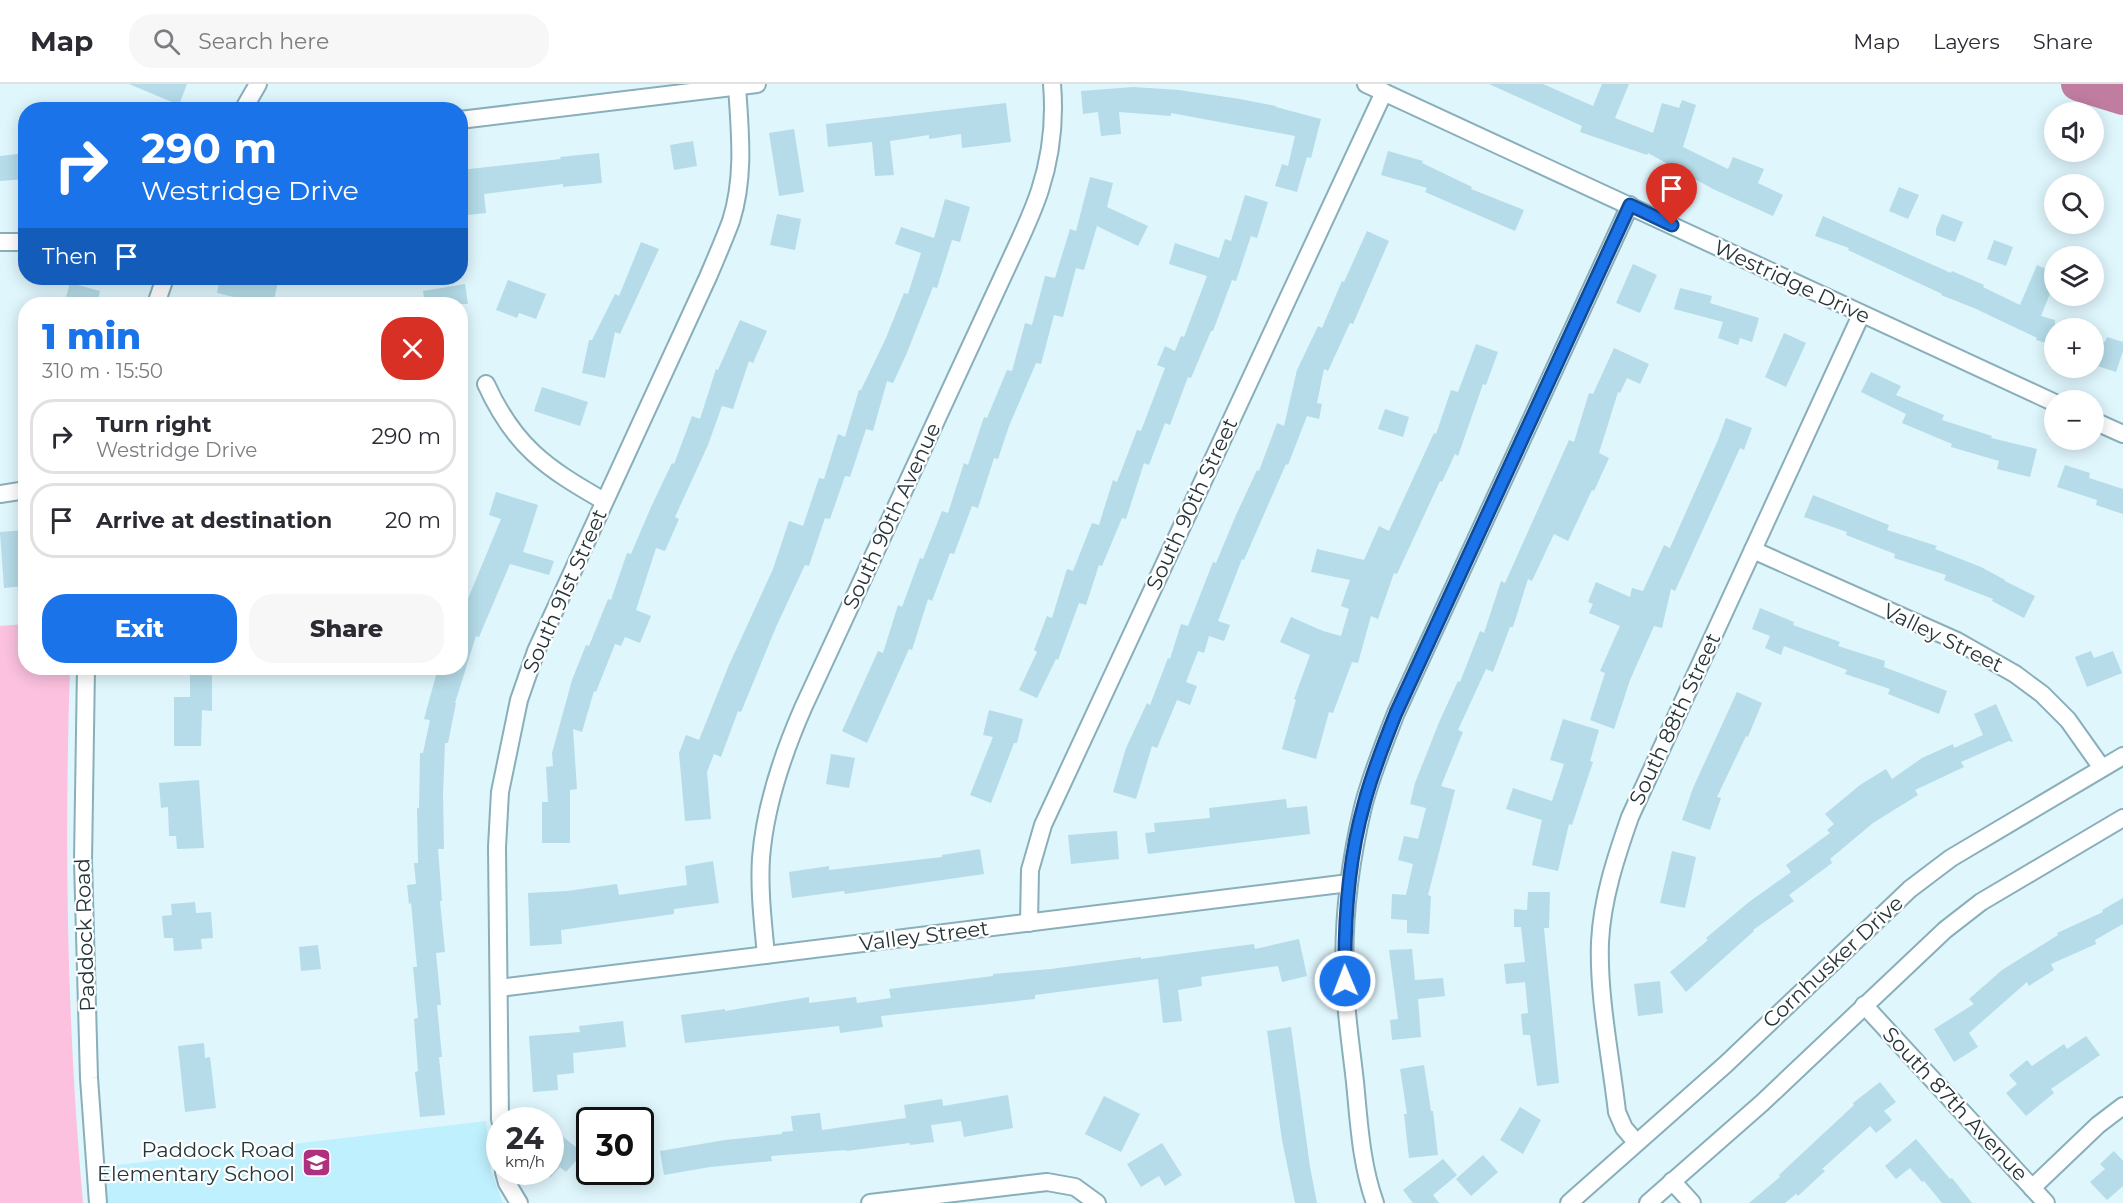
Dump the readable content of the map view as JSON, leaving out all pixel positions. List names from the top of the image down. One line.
{"streets":{"street":["Westridge Drive","South 90th Street","South 90th Avenue","South 91st Street","Valley Street","South 88th Street","Paddock Road","Cornhusker Drive","South 87th Avenue"]},"crossings":[["Westridge Drive","South 90th Street"],["Westridge Drive","South 88th Street"],["South 90th Street","Valley Street"],["South 90th Avenue","Valley Street"],["South 91st Street","Valley Street"],["Valley Street","South 88th Street"],["Valley Street","Cornhusker Drive"],["South 88th Street","Cornhusker Drive"]],"places":{"school or university":["Paddock Road Elementary School"]},"page":{"header":"Map","search":"Search here","nav":["Map","Layers","Share"],"map_buttons":["+","−"],"turn":["290 m","Westridge Drive"],"then":"Then","heading":["1 min","310 m · 15:50"],"list":[{"name":"Turn right","note":"Westridge Drive","value":"290 m"},{"name":"Arrive at destination","value":"20 m"}],"buttons":["Exit","Share"],"speed":"24 km/h","limit":"30"}}
